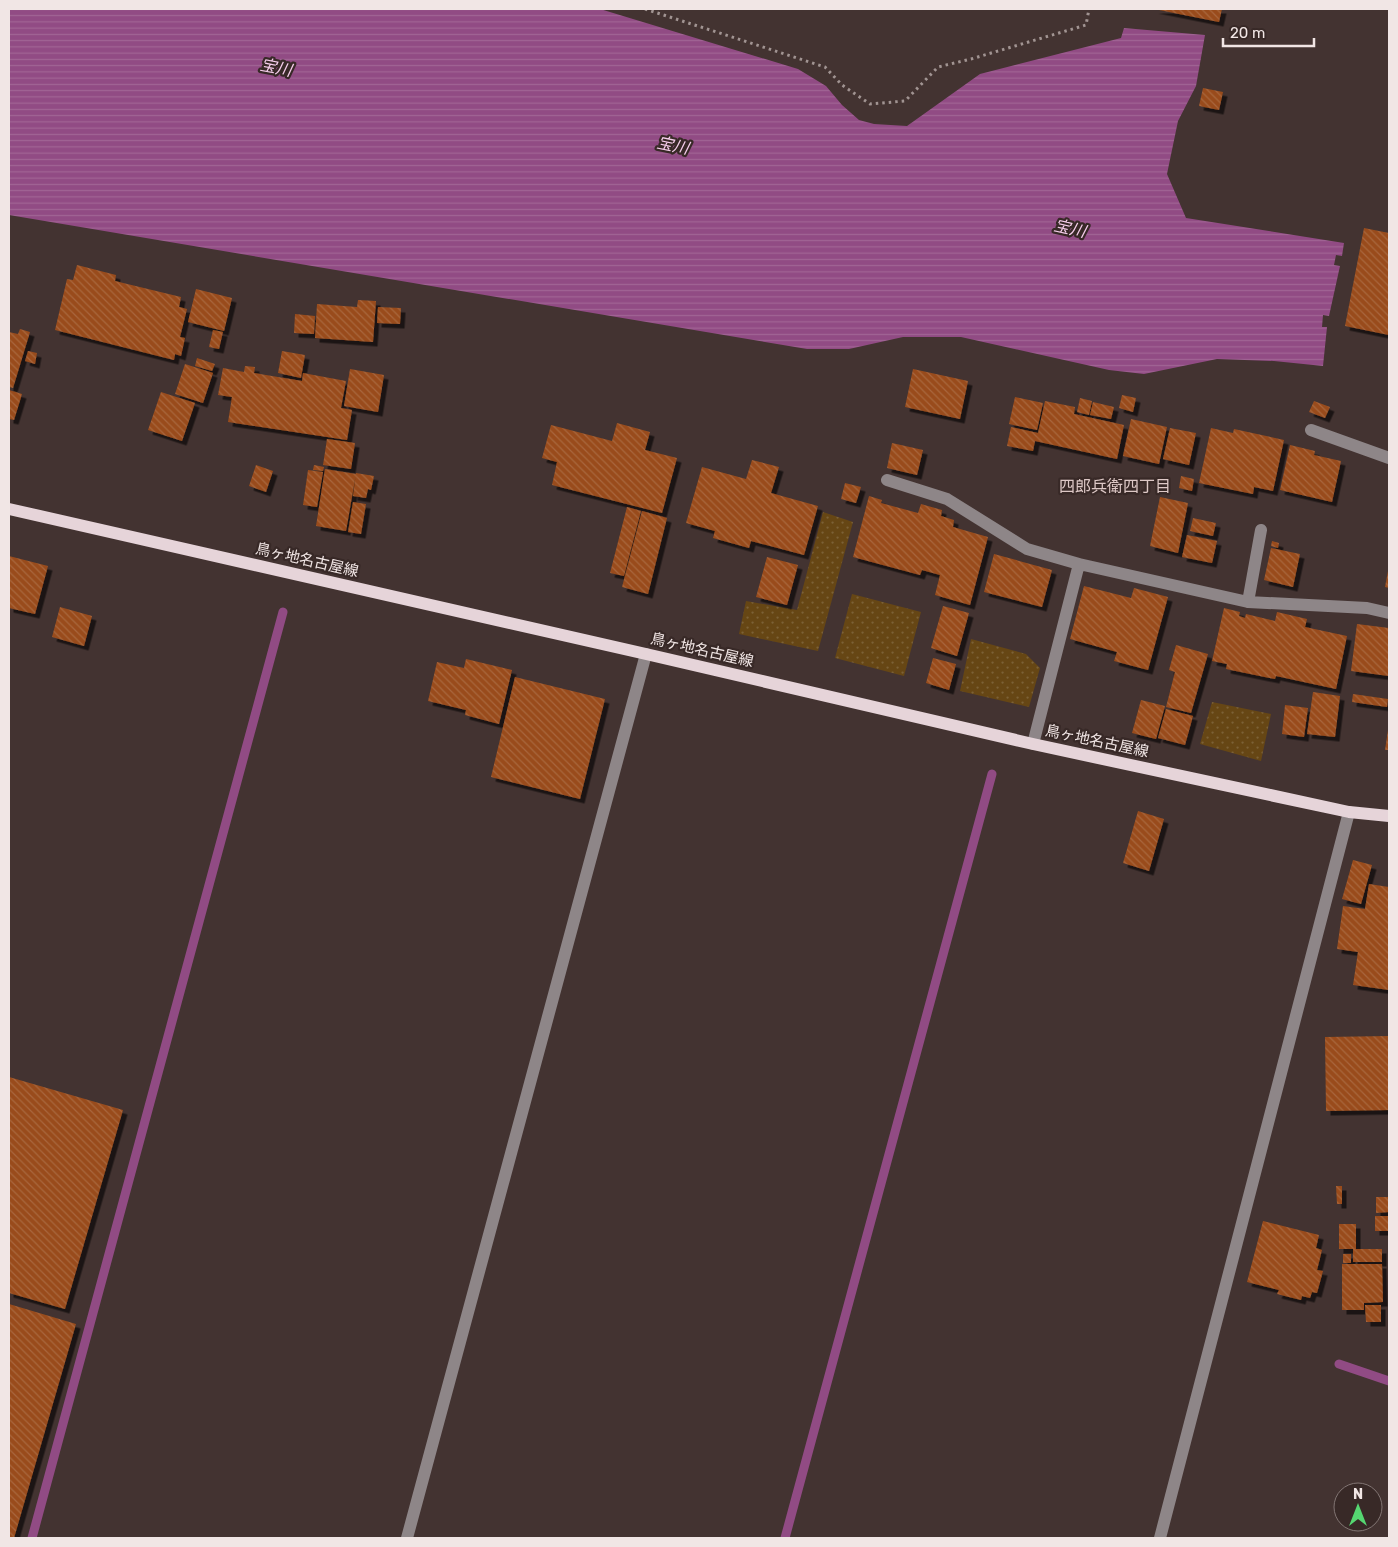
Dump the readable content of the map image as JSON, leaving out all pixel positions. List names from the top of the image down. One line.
{"streets":{"main road":["鳥ヶ地名古屋線"]},"districts":["四郎兵衛四丁目"],"water":["宝川"],"scale_bar":"20 m","north":"top"}
